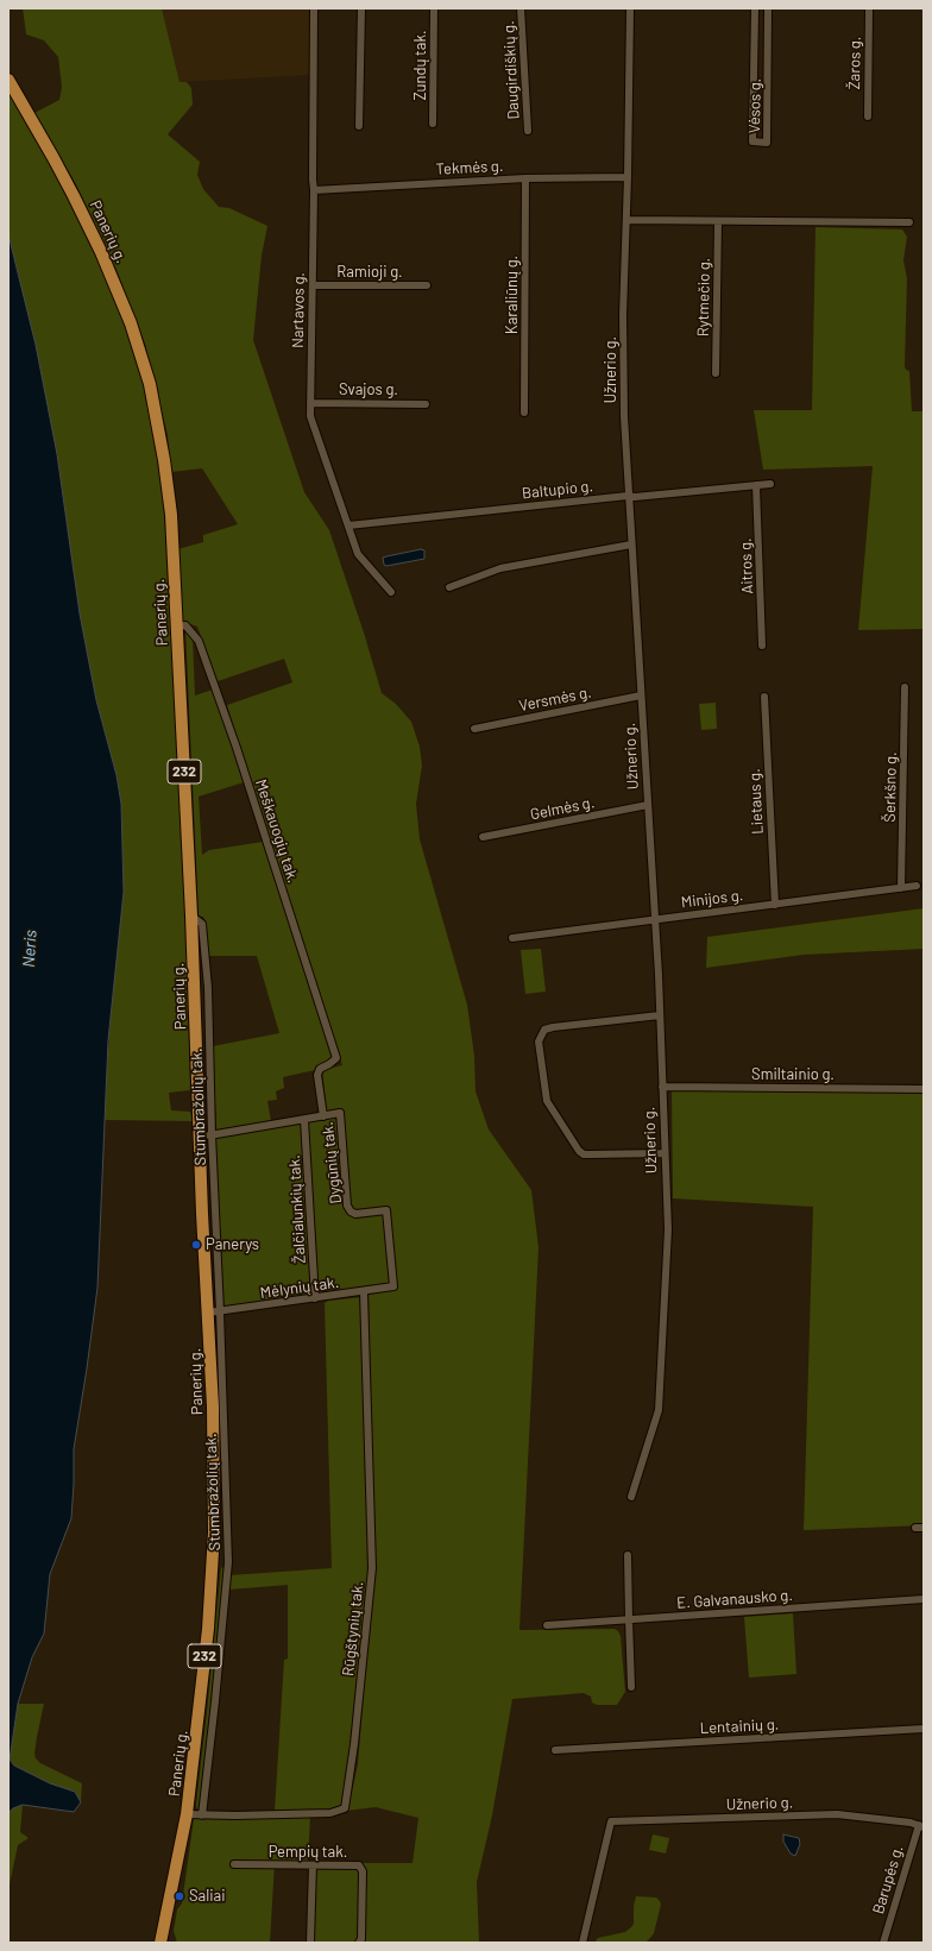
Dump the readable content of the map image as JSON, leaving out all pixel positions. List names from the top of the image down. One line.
{"streets":{"main road":["Panerių g.","232"],"street":["Žaros g.","Zundų tak.","Daugirdiškių g.","Vėsos g.","Tekmės g.","Ramioji g.","Karaliūnų g.","Rytmečio g.","Nartavos g.","Užnerio g.","Svajos g.","Baltupio g.","Aitros g.","Versmės g.","Šerkšno g.","Lietaus g.","Gelmės g.","Meškauogių tak.","Minijos g.","Smiltainio g.","Stumbražolių tak.","Dygūnių tak.","Žalčialunkių tak.","Mėlynių tak.","E. Galvanausko g.","Rūgštynių tak.","Lentainių g.","Pempių tak.","Barupės g."]},"crossings":[["Tekmės g.","Karaliūnų g."],["Tekmės g.","Nartavos g."],["Tekmės g.","Užnerio g."],["Panerių g.","Meškauogių tak."],["Panerių g.","Stumbražolių tak."],["Panerių g.","Mėlynių tak."],["Panerių g.","Rūgštynių tak."],["Ramioji g.","Nartavos g."],["Nartavos g.","Svajos g."],["Nartavos g.","Baltupio g."],["Užnerio g.","Baltupio g."],["Užnerio g.","Versmės g."],["Užnerio g.","Gelmės g."],["Užnerio g.","Minijos g."],["Užnerio g.","Smiltainio g."],["Užnerio g.","Barupės g."],["Baltupio g.","Aitros g."],["Šerkšno g.","Minijos g."],["Lietaus g.","Minijos g."],["Meškauogių tak.","Dygūnių tak."],["Stumbražolių tak.","Mėlynių tak."],["Stumbražolių tak.","Rūgštynių tak."],["Dygūnių tak.","Mėlynių tak."],["Žalčialunkių tak.","Mėlynių tak."],["Mėlynių tak.","Rūgštynių tak."]],"water":["Neris"],"places":["Panerys","Saliai"]}
